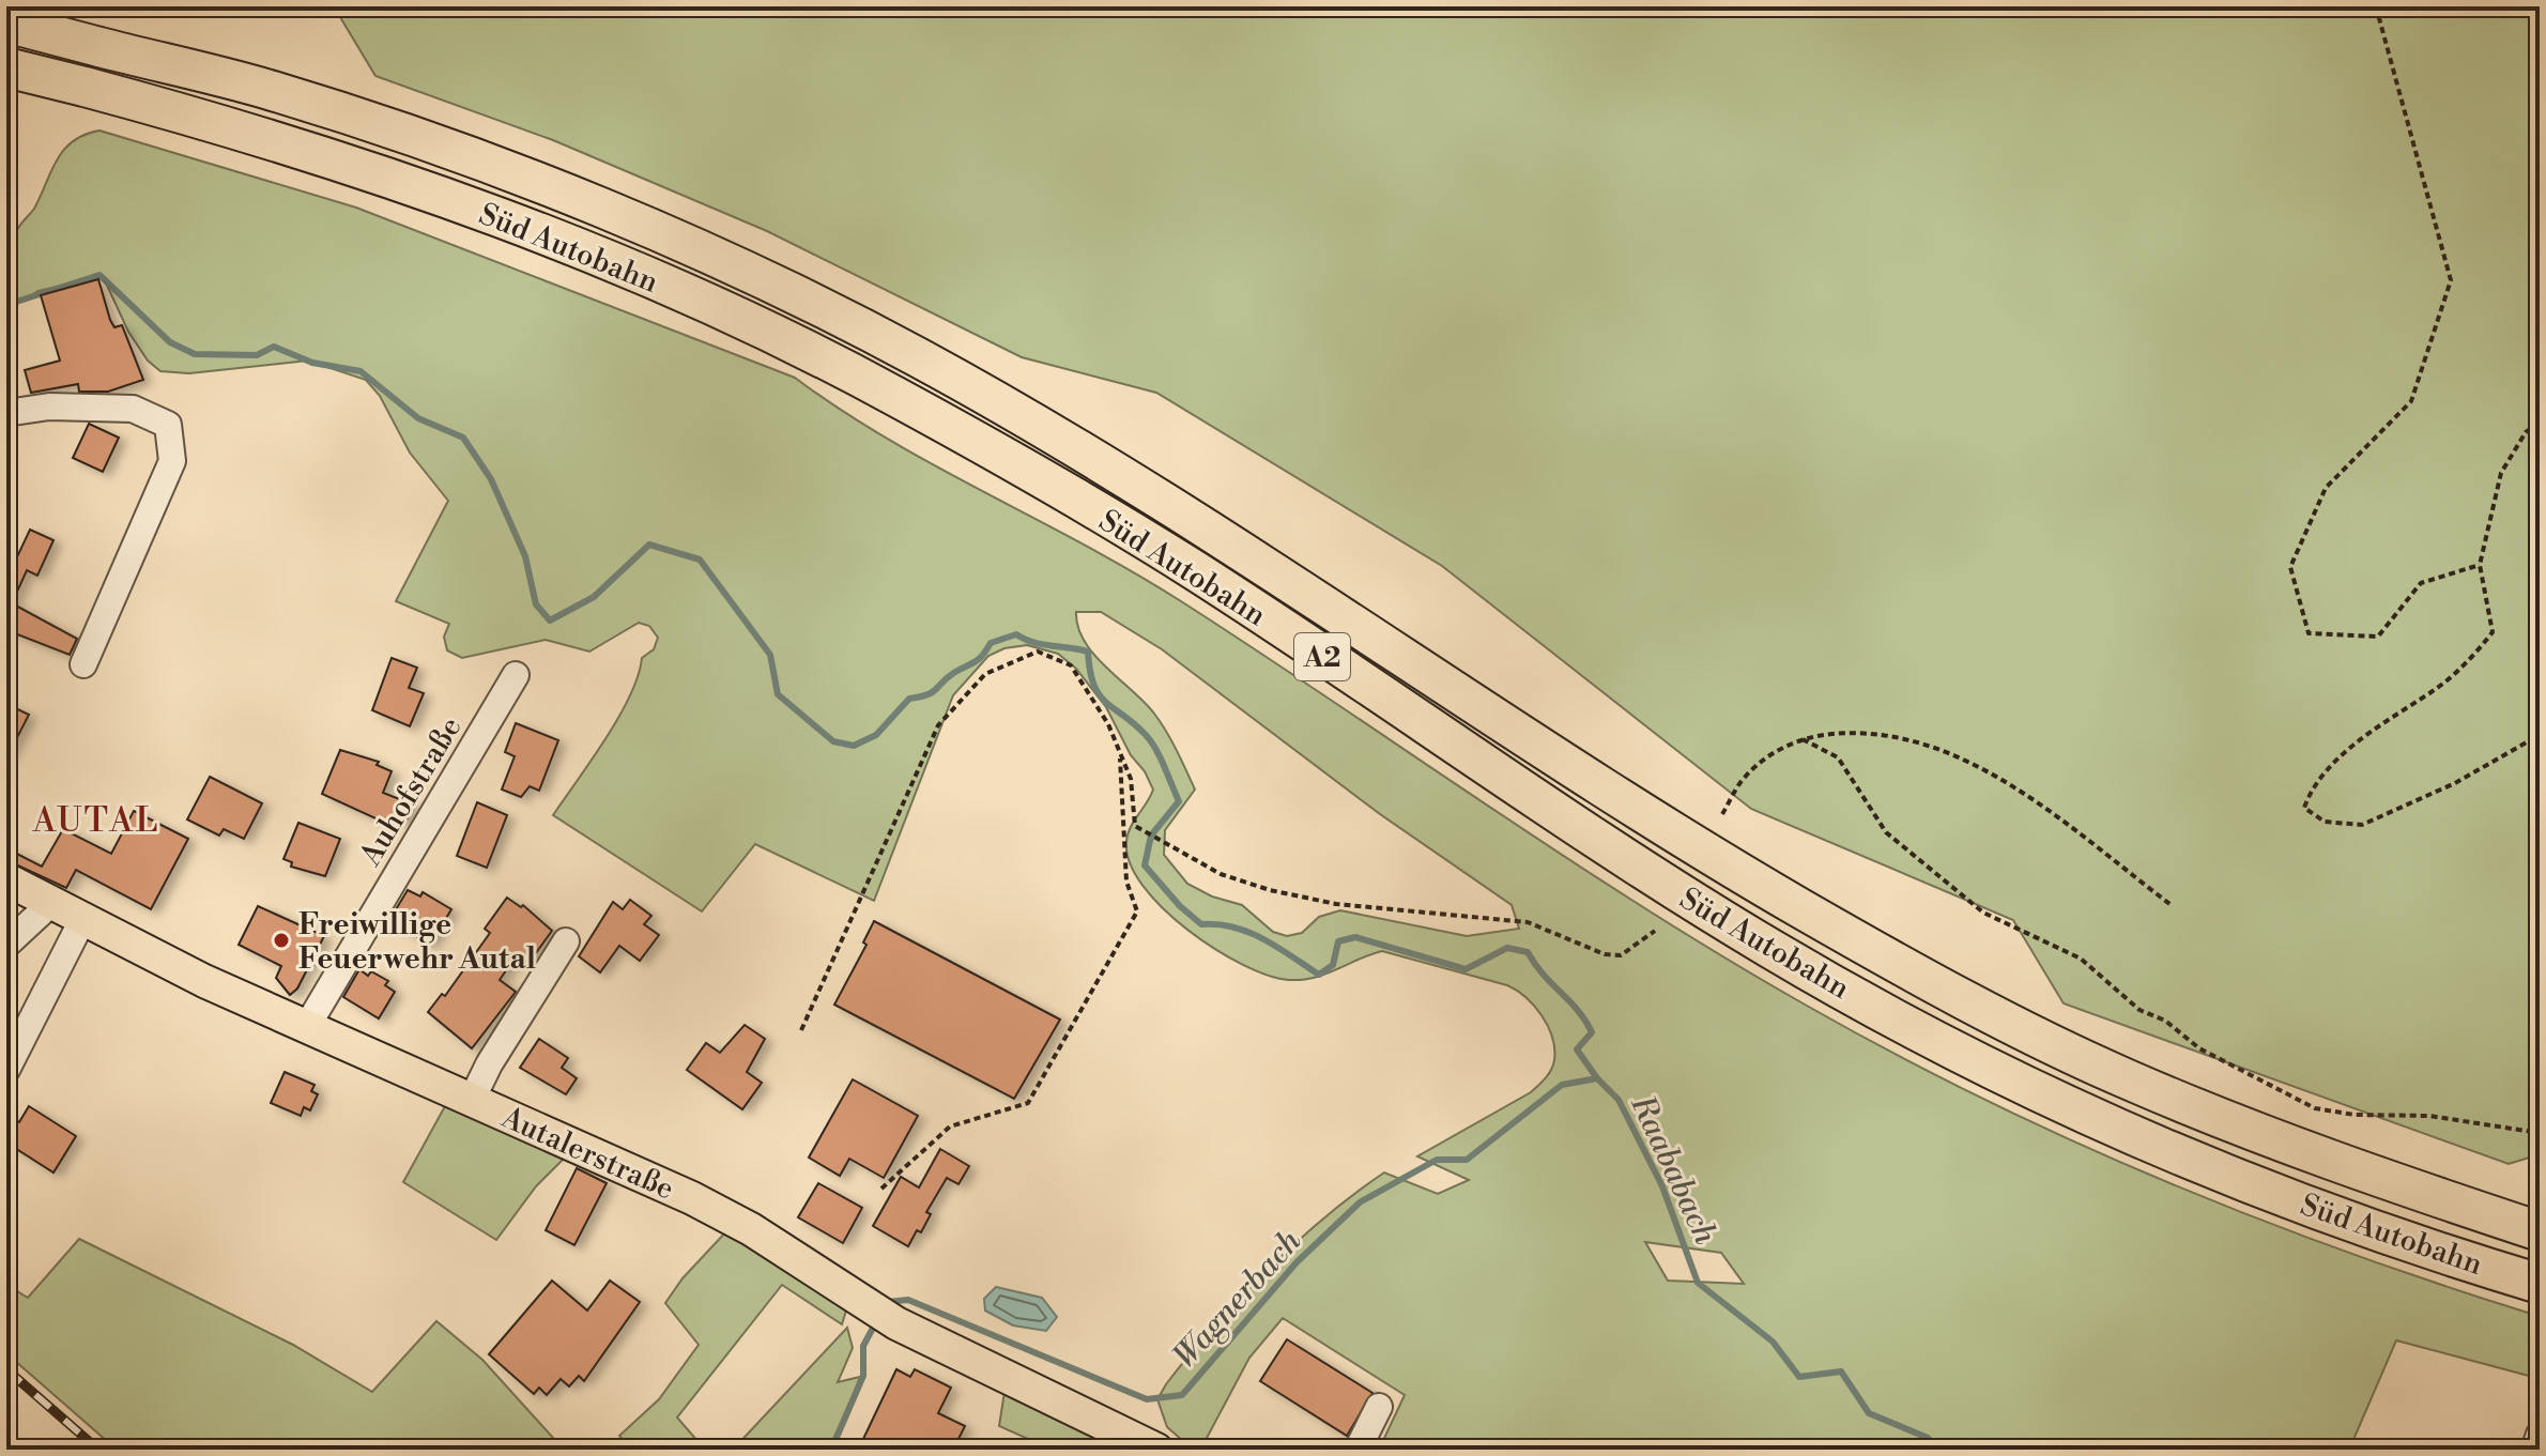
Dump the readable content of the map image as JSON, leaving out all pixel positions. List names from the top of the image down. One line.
{"streets":{"highway":["Süd Autobahn","A2"],"main road":["Autalerstraße"],"street":["Auhofstraße"]},"crossings":[["Auhofstraße","Autalerstraße"]],"districts":["AUTAL"],"water":["Raababach","Wagnerbach"],"places":["Freiwillige Feuerwehr Autal"]}
